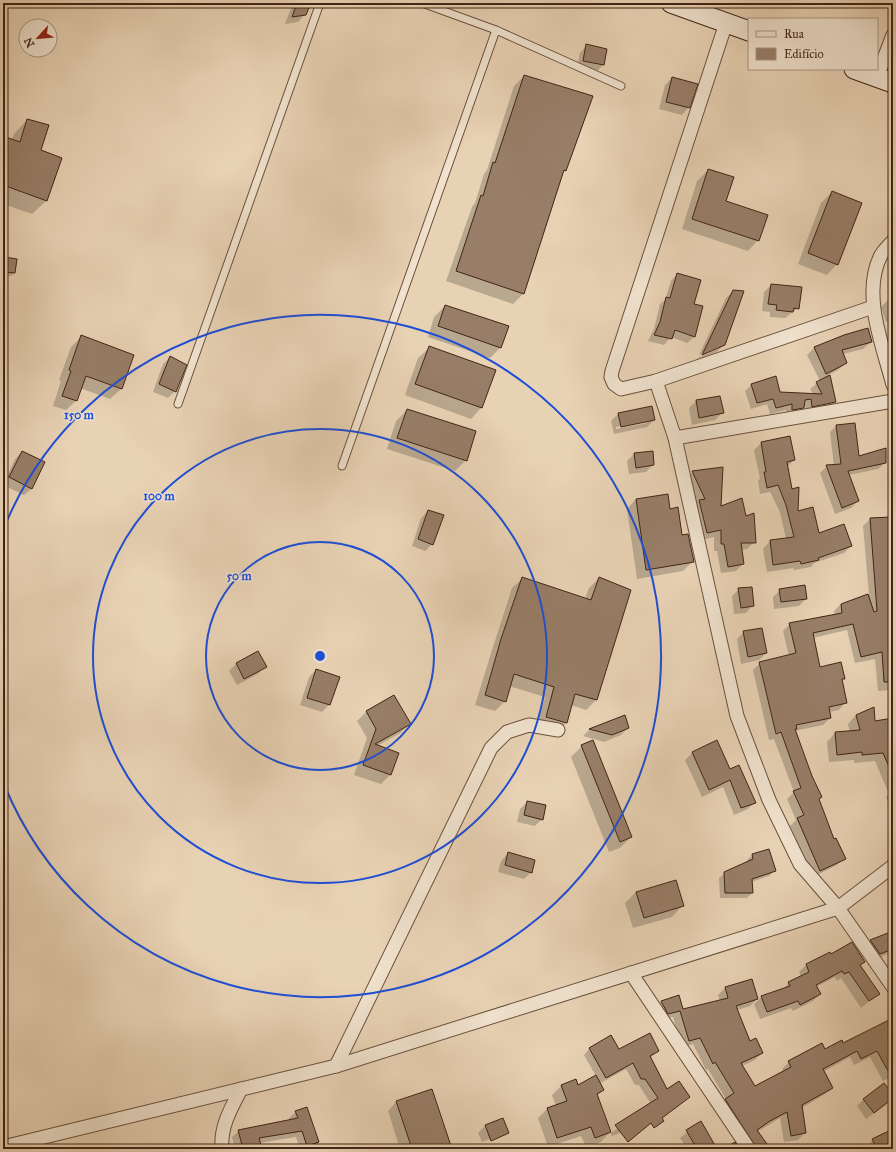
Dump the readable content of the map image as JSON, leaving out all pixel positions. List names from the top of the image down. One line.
{"legend":["Rua","Edifício"],"north":"bottom left","rings":["150 m","100 m","50 m"]}
